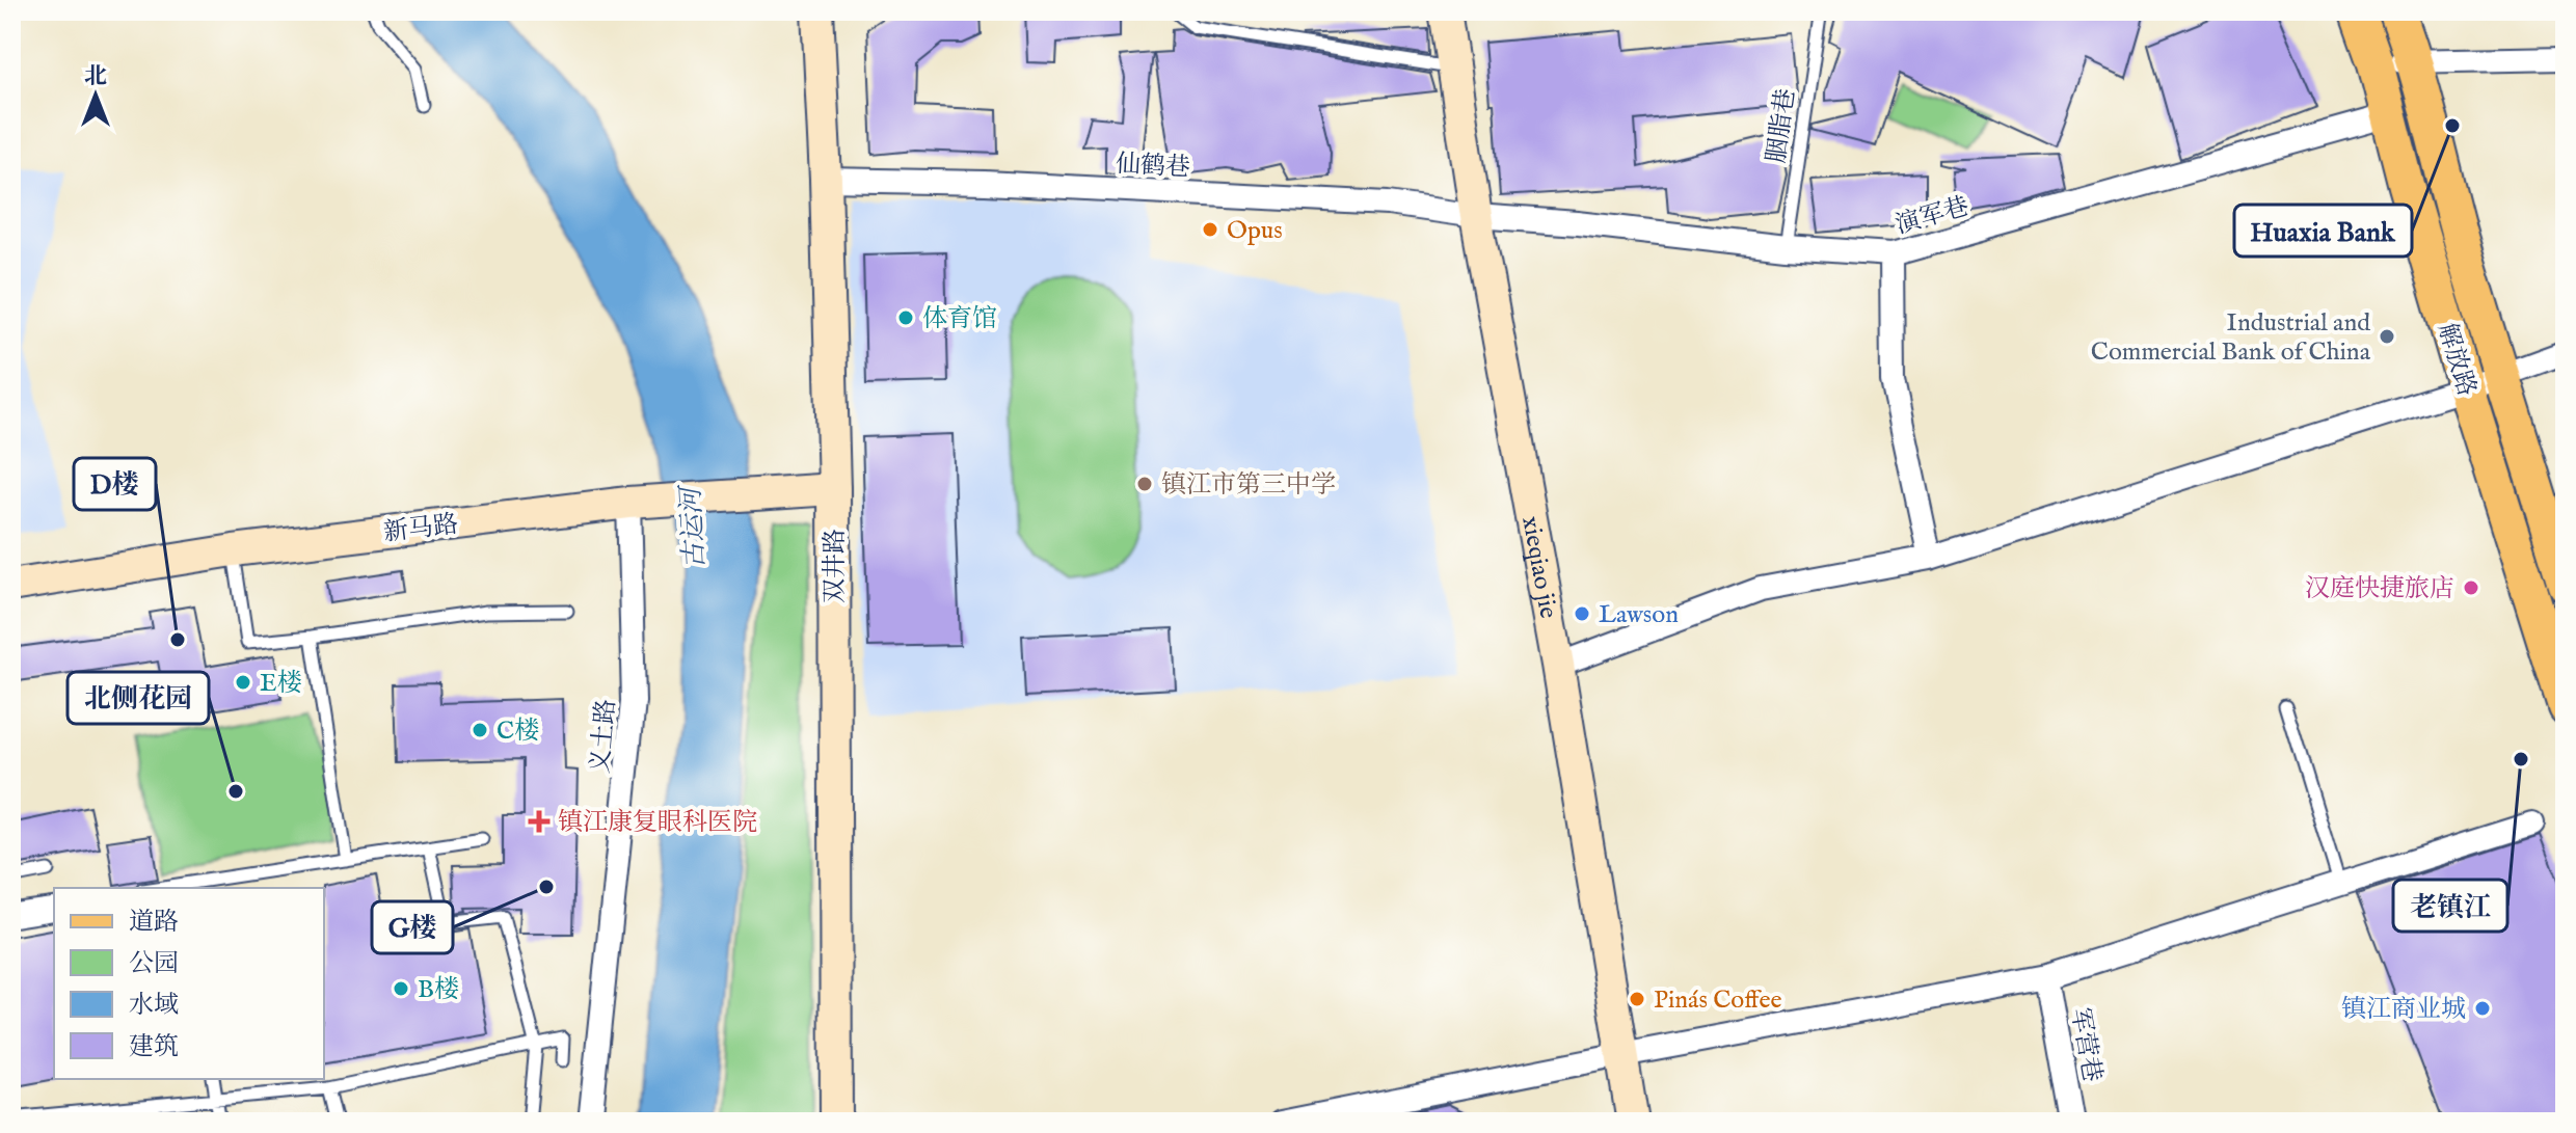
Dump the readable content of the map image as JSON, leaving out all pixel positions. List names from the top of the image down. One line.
{"streets":{"main road":["解放路"],"street":["仙鹤巷","演军巷","新马路","双井路","xieqiao jie","义土路","军营巷"],"lane":["胭脂巷"]},"crossings":[["胭脂巷","演军巷"],["仙鹤巷","演军巷"],["仙鹤巷","双井路"],["仙鹤巷","xieqiao jie"],["演军巷","解放路"],["演军巷","xieqiao jie"],["新马路","双井路"],["新马路","义土路"]],"water":["古运河"],"places":{"other":["Huaxia Bank","Opus","体育馆","Industrial and Commercial Bank of China","镇江市第三中学","汉庭快捷旅店","Lawson","D楼","E楼","C楼","老镇江","北侧花园","G楼","B楼","Pinás Coffee","镇江商业城"],"health":["镇江康复眼科医院"]},"legend":["道路","公园","水域","建筑"],"north":"top"}
